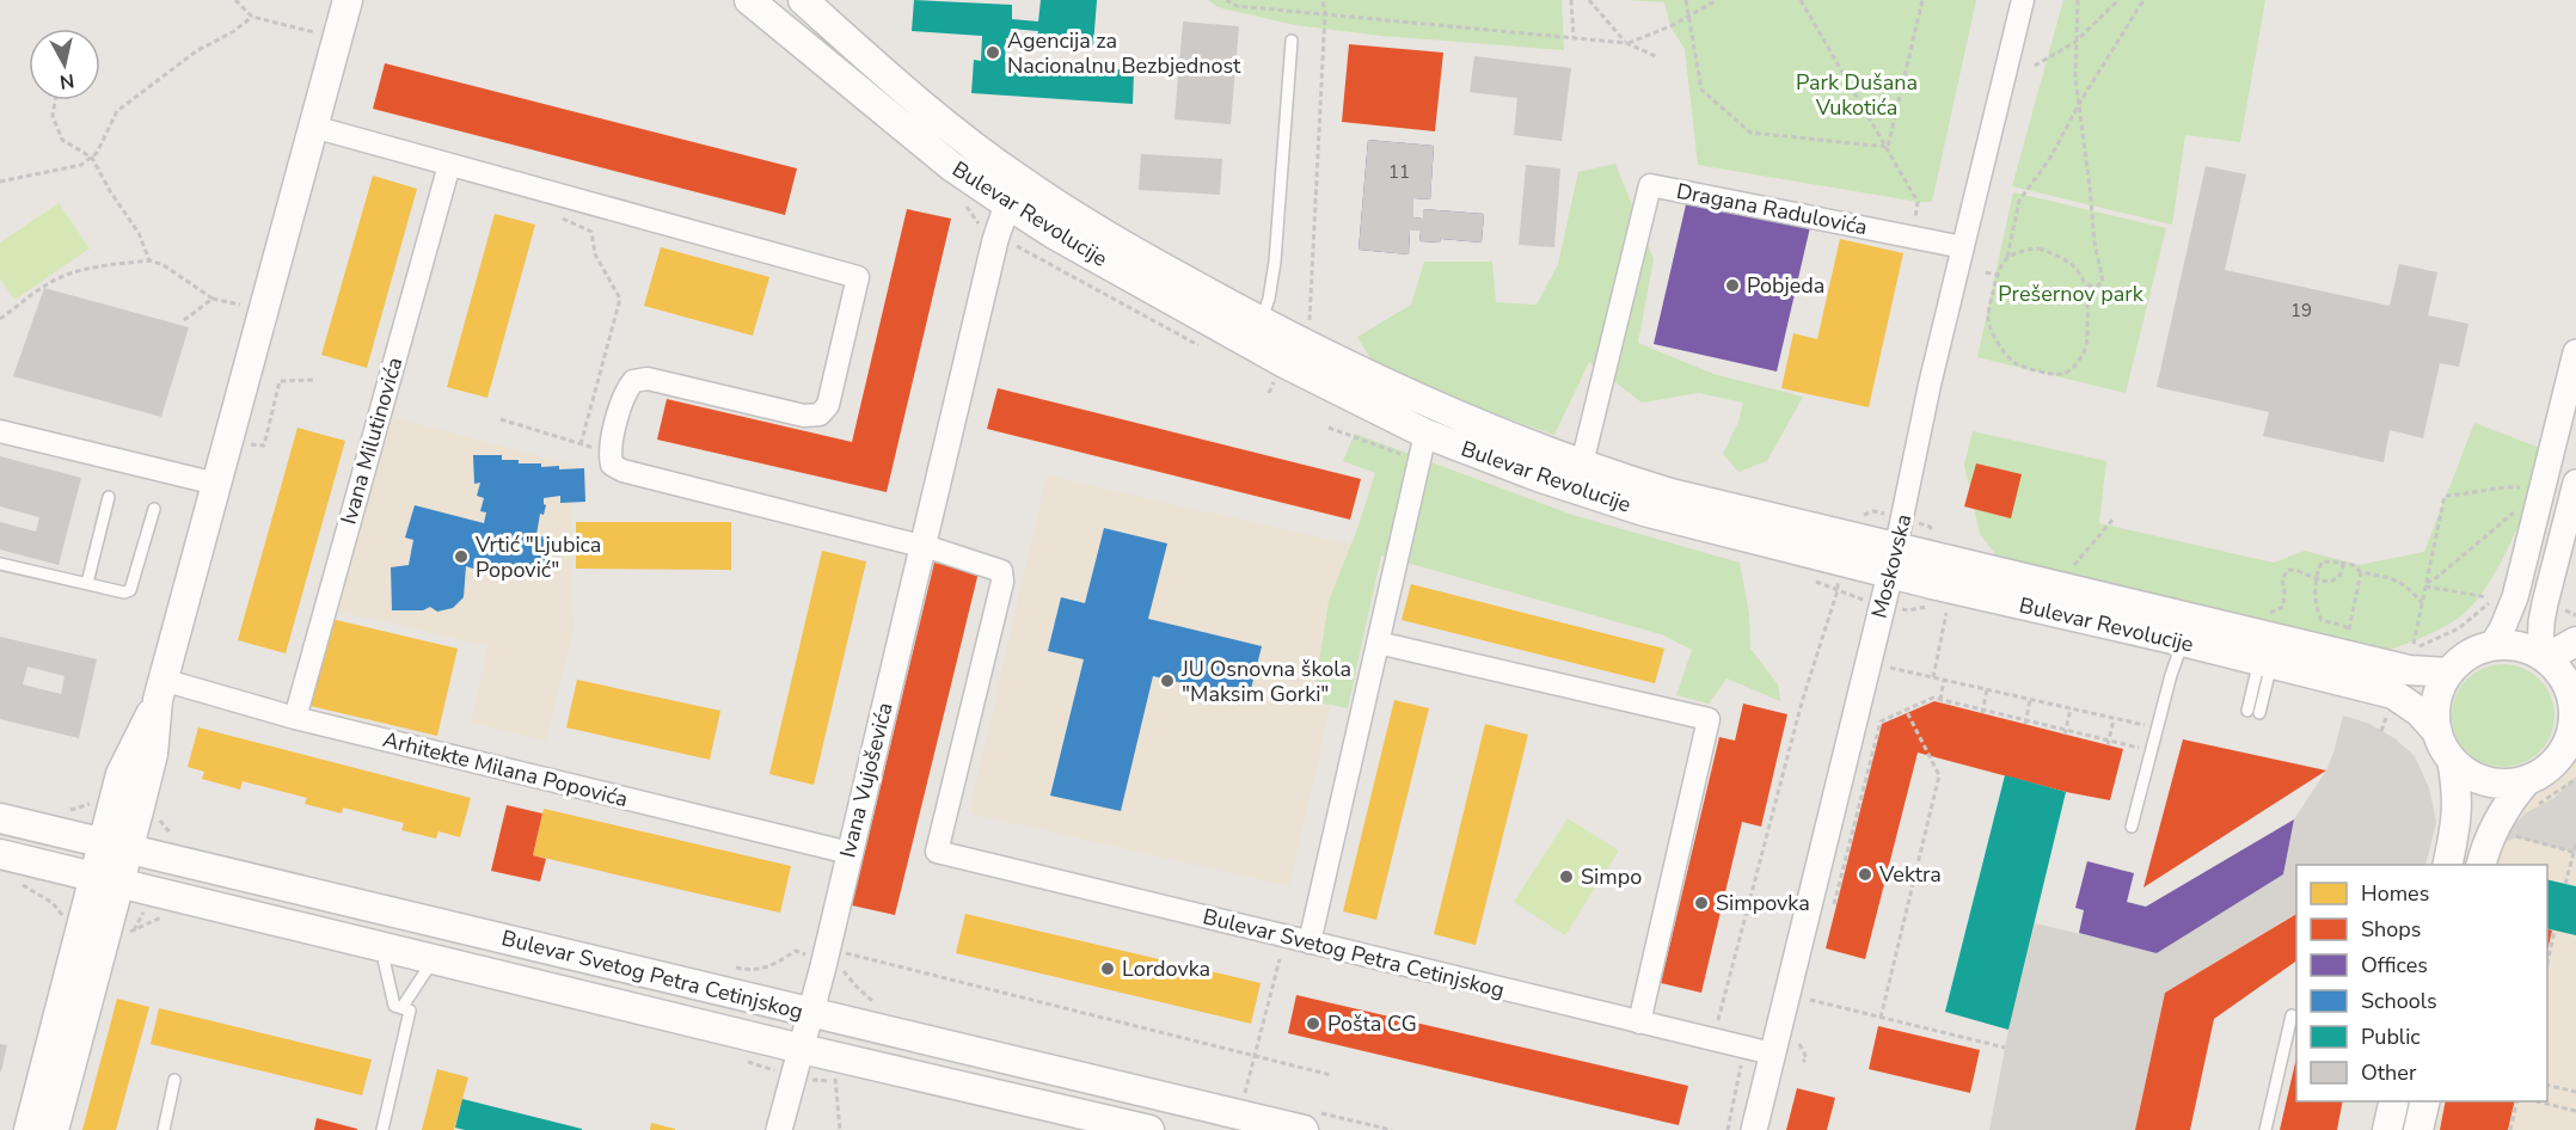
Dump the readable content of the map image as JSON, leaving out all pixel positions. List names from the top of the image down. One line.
{"streets":{"main road":["Bulevar Revolucije","Bulevar Svetog Petra Cetinjskog"],"street":["Dragana Radulovića","Ivana Milutinovića","Moskovska","Arhitekte Milana Popovića","Ivana Vujoševića"]},"crossings":[["Dragana Radulovića","Bulevar Revolucije"],["Dragana Radulovića","Moskovska"],["Bulevar Revolucije","Moskovska"],["Bulevar Revolucije","Ivana Vujoševića"],["Ivana Milutinovića","Arhitekte Milana Popovića"],["Moskovska","Bulevar Svetog Petra Cetinjskog"],["Arhitekte Milana Popovića","Ivana Vujoševića"],["Ivana Vujoševića","Bulevar Svetog Petra Cetinjskog"]],"parks":["Park Dušana Vukotića","Prešernov park"],"places":["Agencija za Nacionalnu Bezbjednost","Pobjeda","Vrtić \"Ljubica Popović\"","JU Osnovna škola \"Maksim Gorki\"","Vektra","Simpo","Simpovka","Lordovka","Pošta CG"],"house_numbers":["11","19"],"legend":["Homes","Shops","Offices","Schools","Public","Other"],"north":"bottom"}
